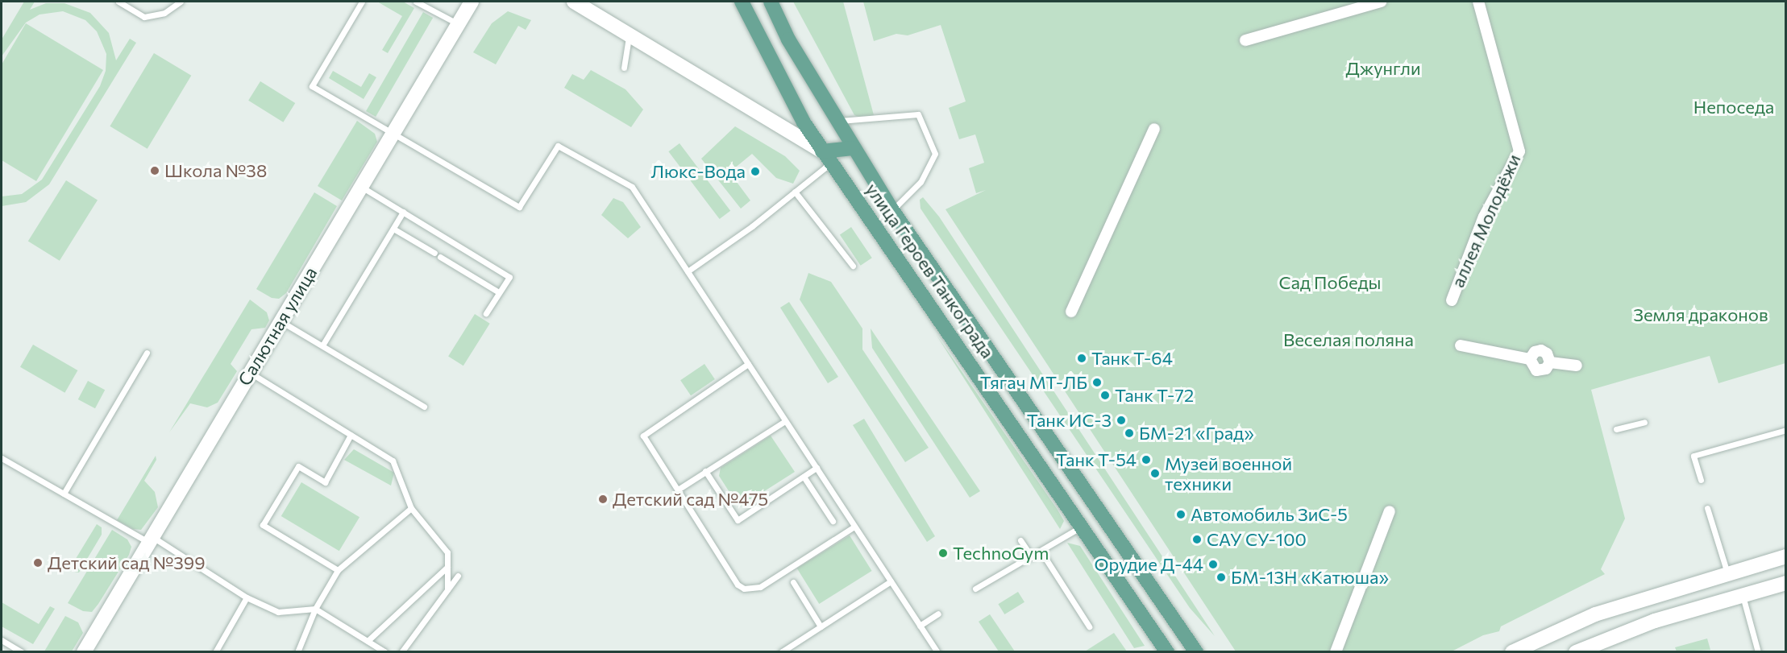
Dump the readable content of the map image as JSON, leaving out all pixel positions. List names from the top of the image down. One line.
{"streets":{"main road":["улица Героев Танкограда","Салютная улица"],"street":["аллея Молодёжи"]},"parks":["Джунгли","Непоседа","Сад Победы","Земля драконов","Веселая поляна"],"places":["Школа №38","Люкс-Вода","Танк Т-64","Тягач МТ-ЛБ","Танк Т-72","Танк ИС-3","БМ-21 «Град»","Танк Т-54","Музей военной техники","Детский сад №475","Автомобиль ЗиС-5","САУ СУ-100","TechnoGym","Детский сад №399","Орудие Д-44","БМ-13Н «Катюша»"]}
